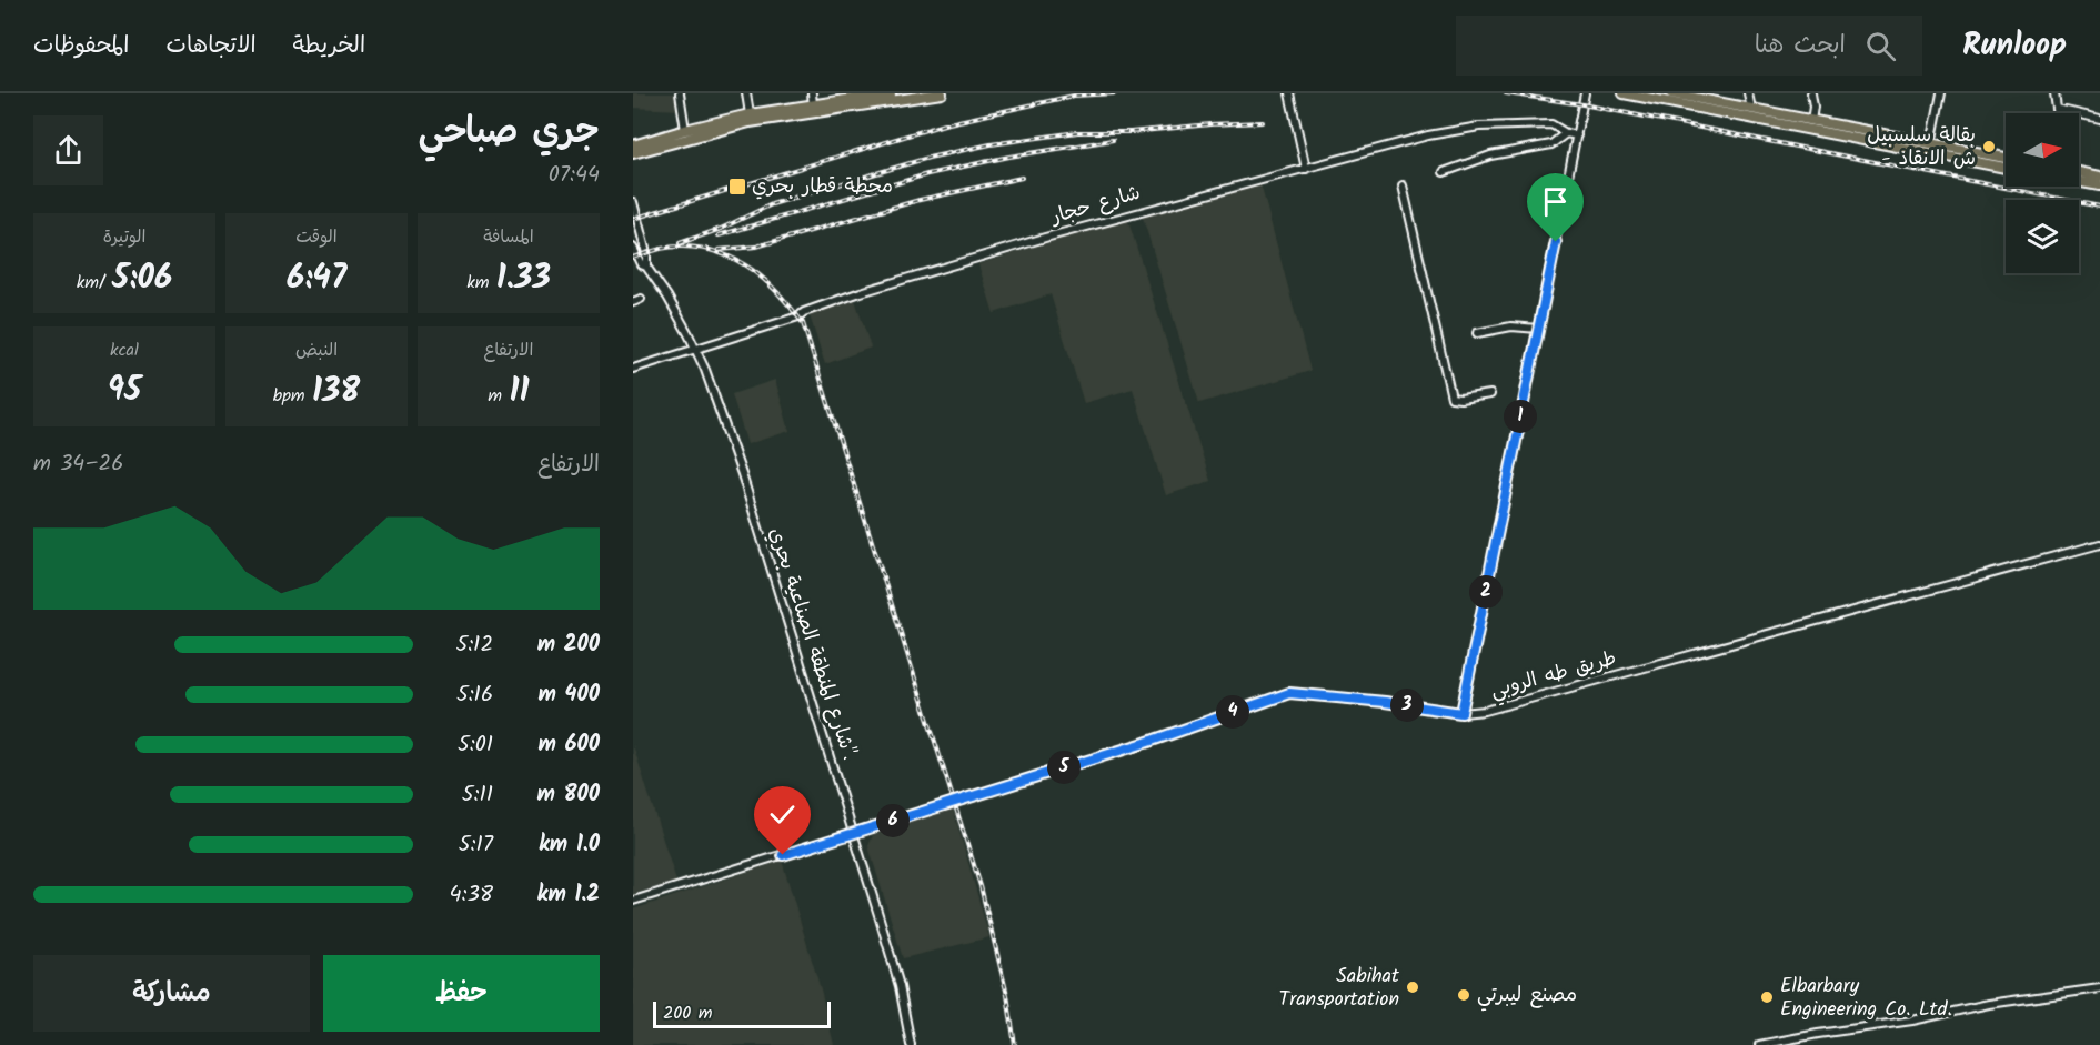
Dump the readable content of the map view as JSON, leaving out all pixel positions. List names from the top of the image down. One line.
{"streets":{"street":["شارع حجار","شارع المنطقة الصناعية بحري\".","طريق طه الروبي"]},"crossings":[["شارع حجار","شارع المنطقة الصناعية بحري\"."],["شارع المنطقة الصناعية بحري\".","طريق طه الروبي"]],"places":{"other":["بقالة سلسبيل - ش الانقاذ","Sabihat Transportation","مصنع ليبرتي","Elbarbary Engineering Co. Ltd."],"transit":["محطة قطار بحري"]},"scale_bar":"200 m","north":"right","page":{"header":"Runloop","search":"ابحث هنا","nav":["الخريطة","الاتجاهات","المحفوظات"],"heading":["جري صباحي","07:44"],"stats":[["المسافة","1.33 km"],["الوقت","6:47"],["الوتيرة","5:06 /km"],["الارتفاع","11 m"],["النبض","138 bpm"],["kcal","95"]],"pins":["1","2","3","4","5","6"],"chart":["الارتفاع","26–34 m"],"list":[{"name":"200 m","note":"5:12"},{"name":"400 m","note":"5:16"},{"name":"600 m","note":"5:01"},{"name":"800 m","note":"5:11"},{"name":"1.0 km","note":"5:17"},{"name":"1.2 km","note":"4:38"}],"buttons":["حفظ","مشاركة"],"scale":"200 m"}}
